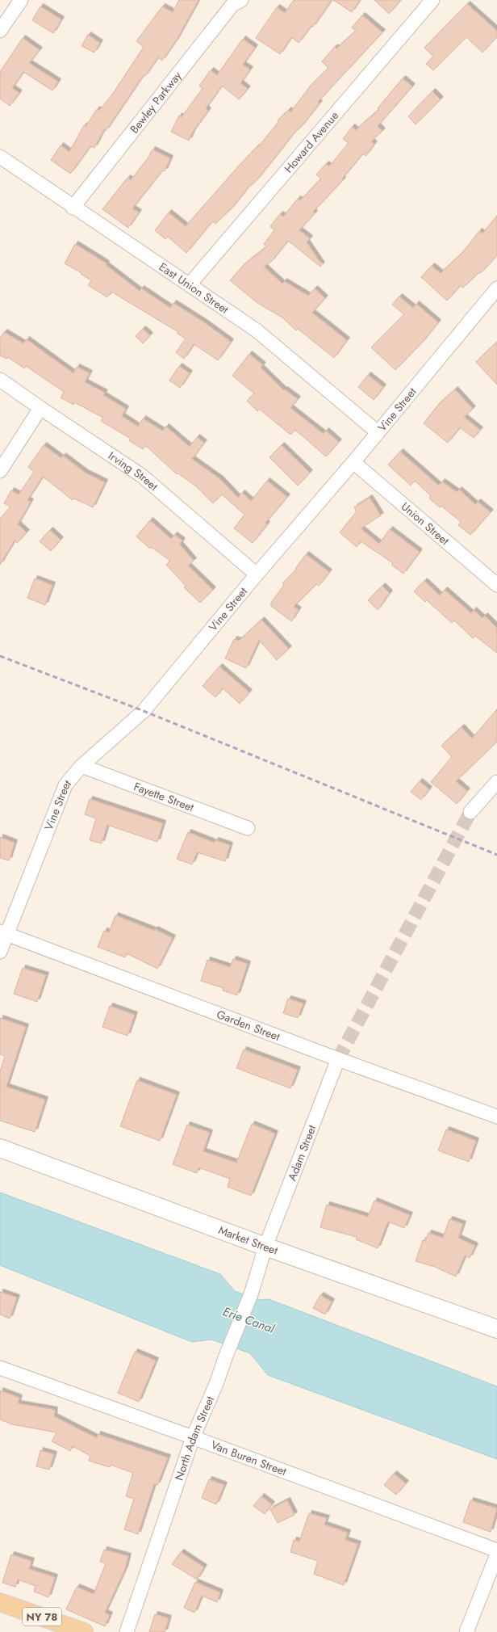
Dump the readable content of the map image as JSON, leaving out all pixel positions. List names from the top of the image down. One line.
{"streets":{"main road":["NY 78"],"street":["Bewley Parkway","Howard Avenue","East Union Street","Vine Street","Irving Street","Union Street","Fayette Street","Garden Street","Adam Street","Market Street","North Adam Street","Van Buren Street"]},"crossings":[["Bewley Parkway","East Union Street"],["Howard Avenue","East Union Street"],["East Union Street","Vine Street"],["Vine Street","Irving Street"],["Vine Street","Union Street"],["Vine Street","Fayette Street"],["Vine Street","Garden Street"],["Garden Street","Adam Street"],["Adam Street","Market Street"],["Adam Street","North Adam Street"],["Market Street","North Adam Street"],["North Adam Street","Van Buren Street"]],"water":["Erie Canal"]}
